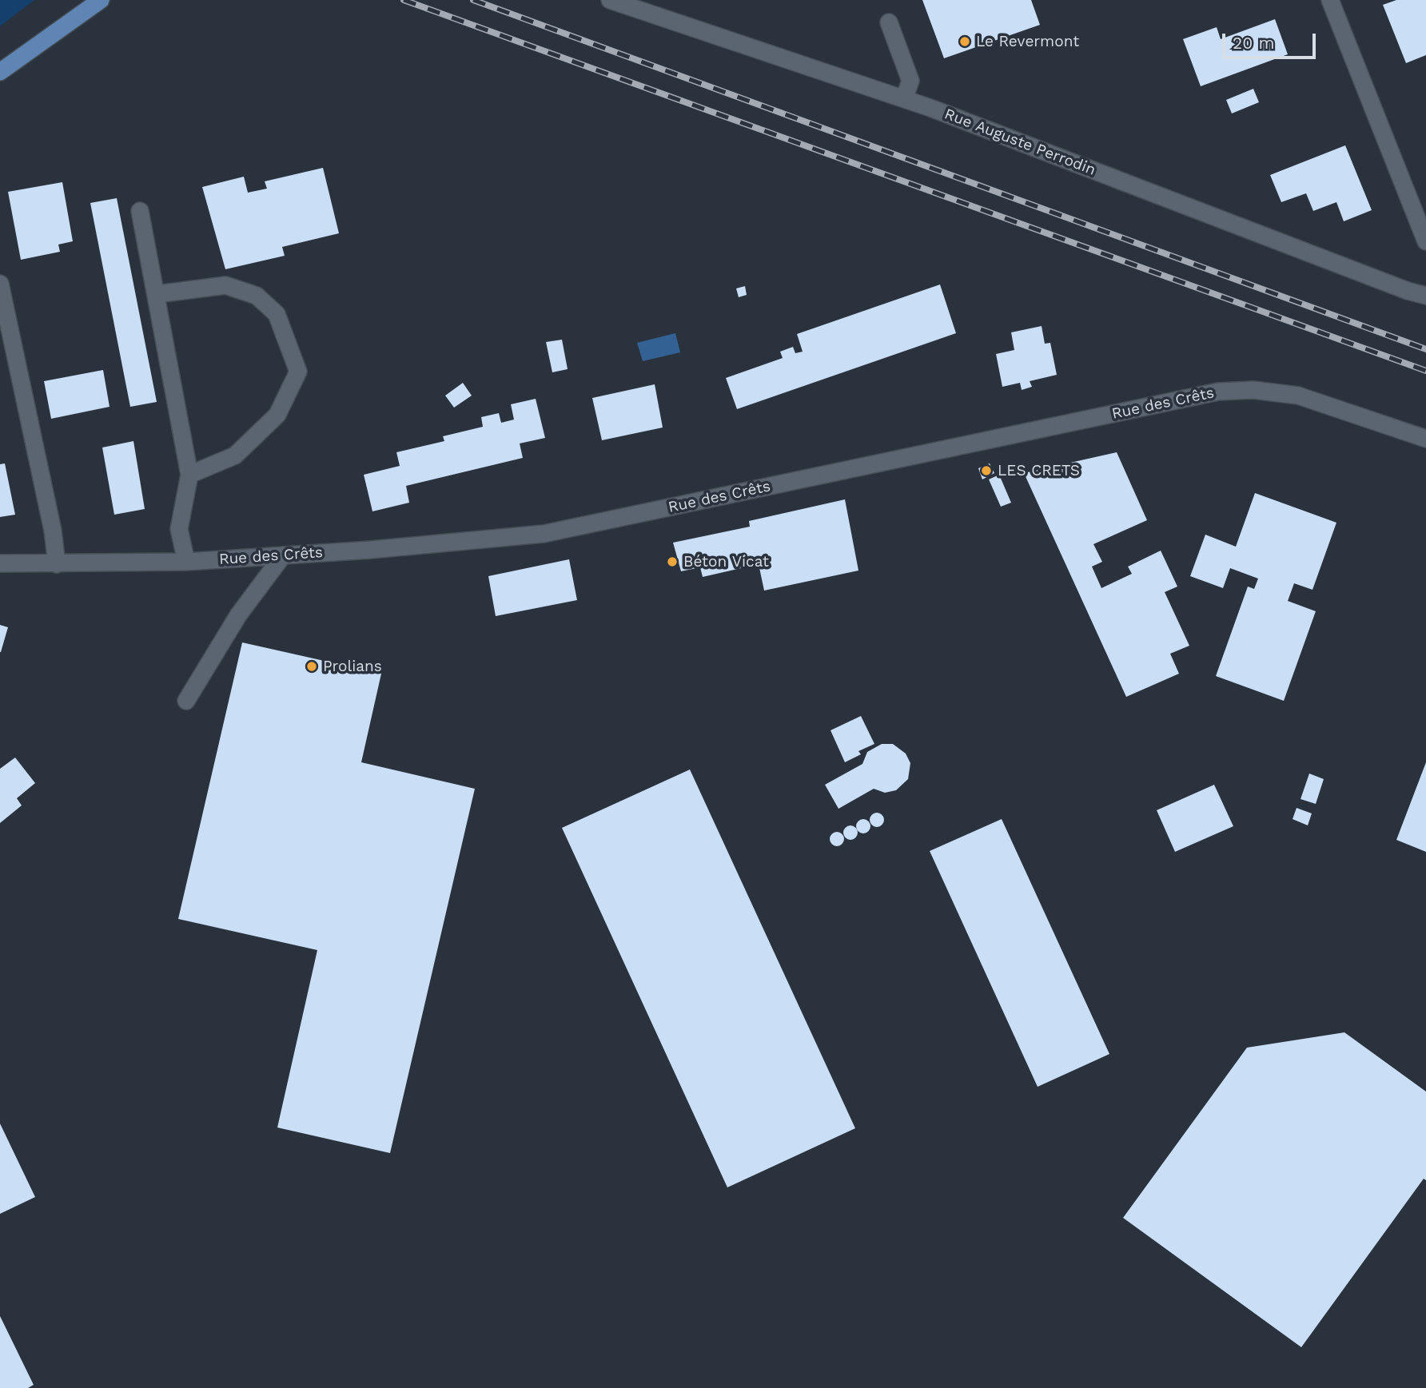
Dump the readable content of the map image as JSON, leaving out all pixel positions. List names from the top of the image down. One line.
{"streets":{"street":["Rue Auguste Perrodin","Rue des Crêts"]},"places":["Le Revermont","LES CRETS","Béton Vicat","Prolians"],"scale_bar":"20 m"}
